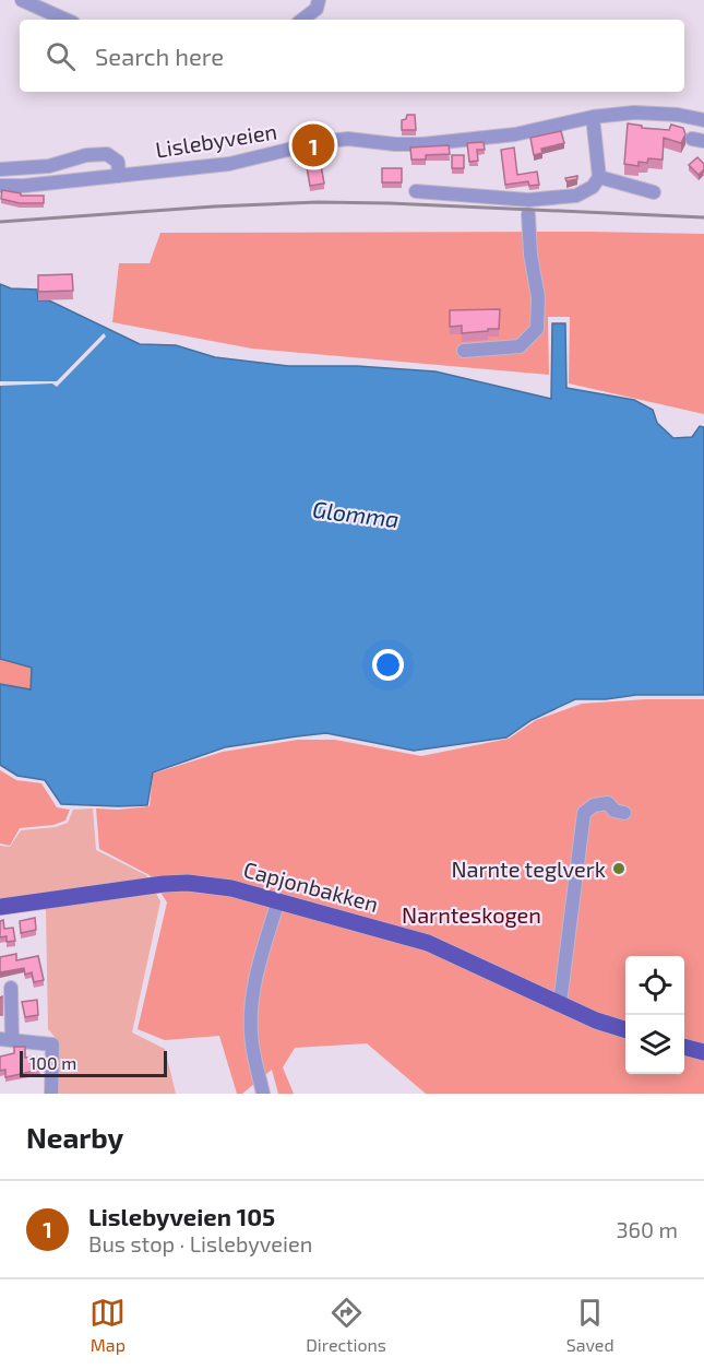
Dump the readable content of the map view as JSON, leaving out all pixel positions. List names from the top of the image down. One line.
{"streets":{"main road":["Capjonbakken"],"street":["Lislebyveien"]},"water":["Glomma"],"parks":["Narnteskogen"],"places":["Narnte teglverk"],"scale_bar":"100 m","page":{"search":"Search here","pins":"1","scale":"100 m","heading":"Nearby","list":[{"mark":"1","name":"Lislebyveien 105","note":"Bus stop · Lislebyveien","value":"360 m"}],"nav":["Map","Directions","Saved"]}}
